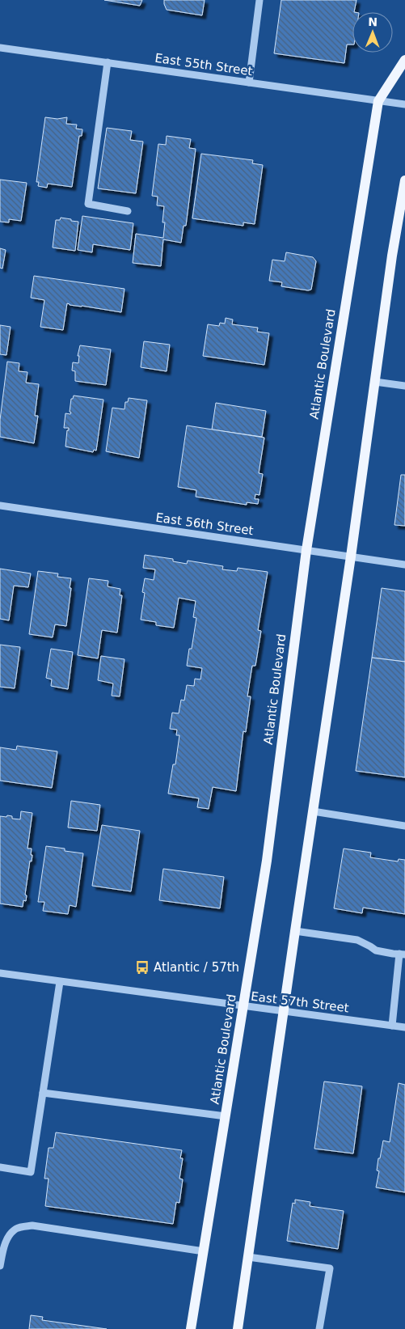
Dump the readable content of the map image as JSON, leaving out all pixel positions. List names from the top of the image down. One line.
{"streets":{"main road":["Atlantic Boulevard"],"street":["East 55th Street","East 56th Street","East 57th Street"]},"crossings":[["East 55th Street","Atlantic Boulevard"],["Atlantic Boulevard","East 56th Street"],["Atlantic Boulevard","East 57th Street"]],"places":{"bus stop":["Atlantic / 57th"]},"north":"top"}
